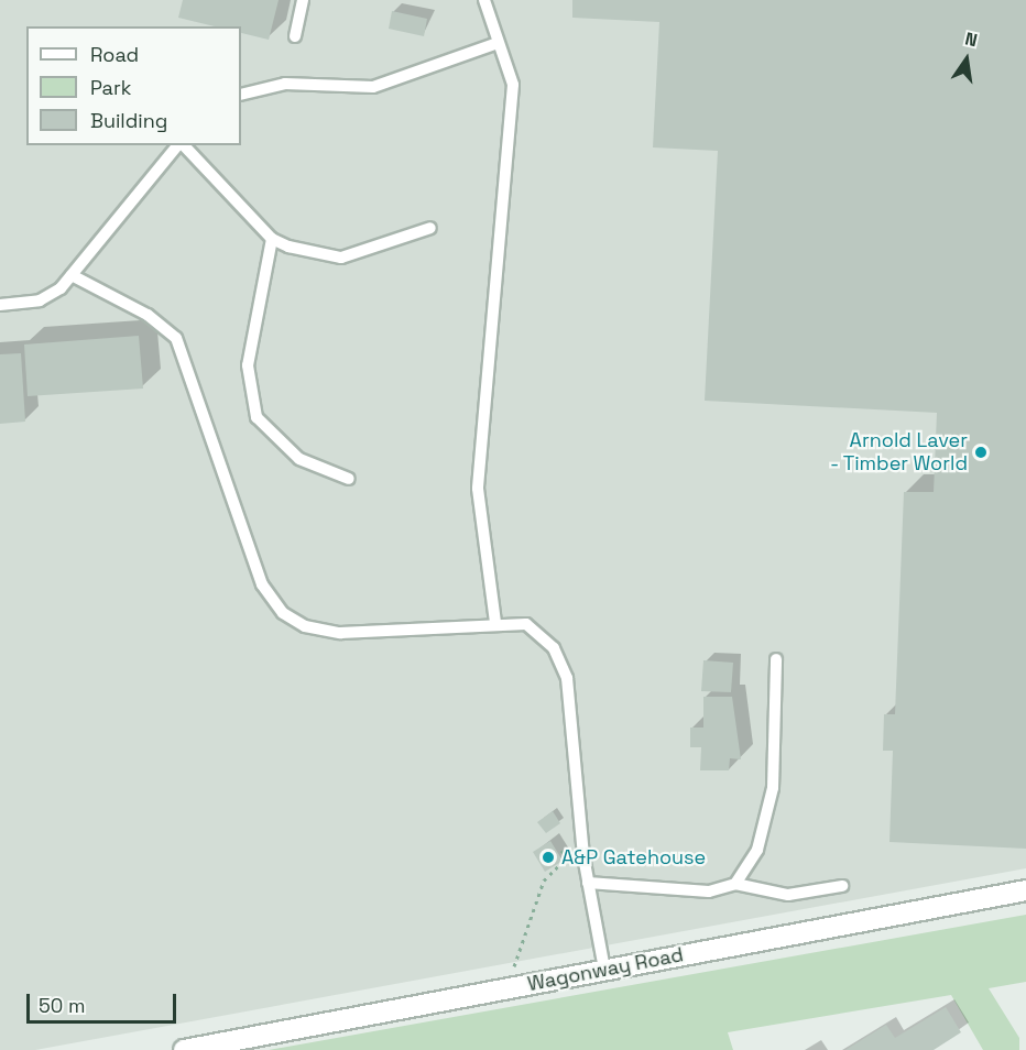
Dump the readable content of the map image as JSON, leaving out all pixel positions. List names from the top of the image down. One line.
{"streets":{"main road":["Wagonway Road"]},"places":["Arnold Laver - Timber World","A&P Gatehouse"],"legend":["Road","Park","Building"],"scale_bar":"50 m","north":"top"}
